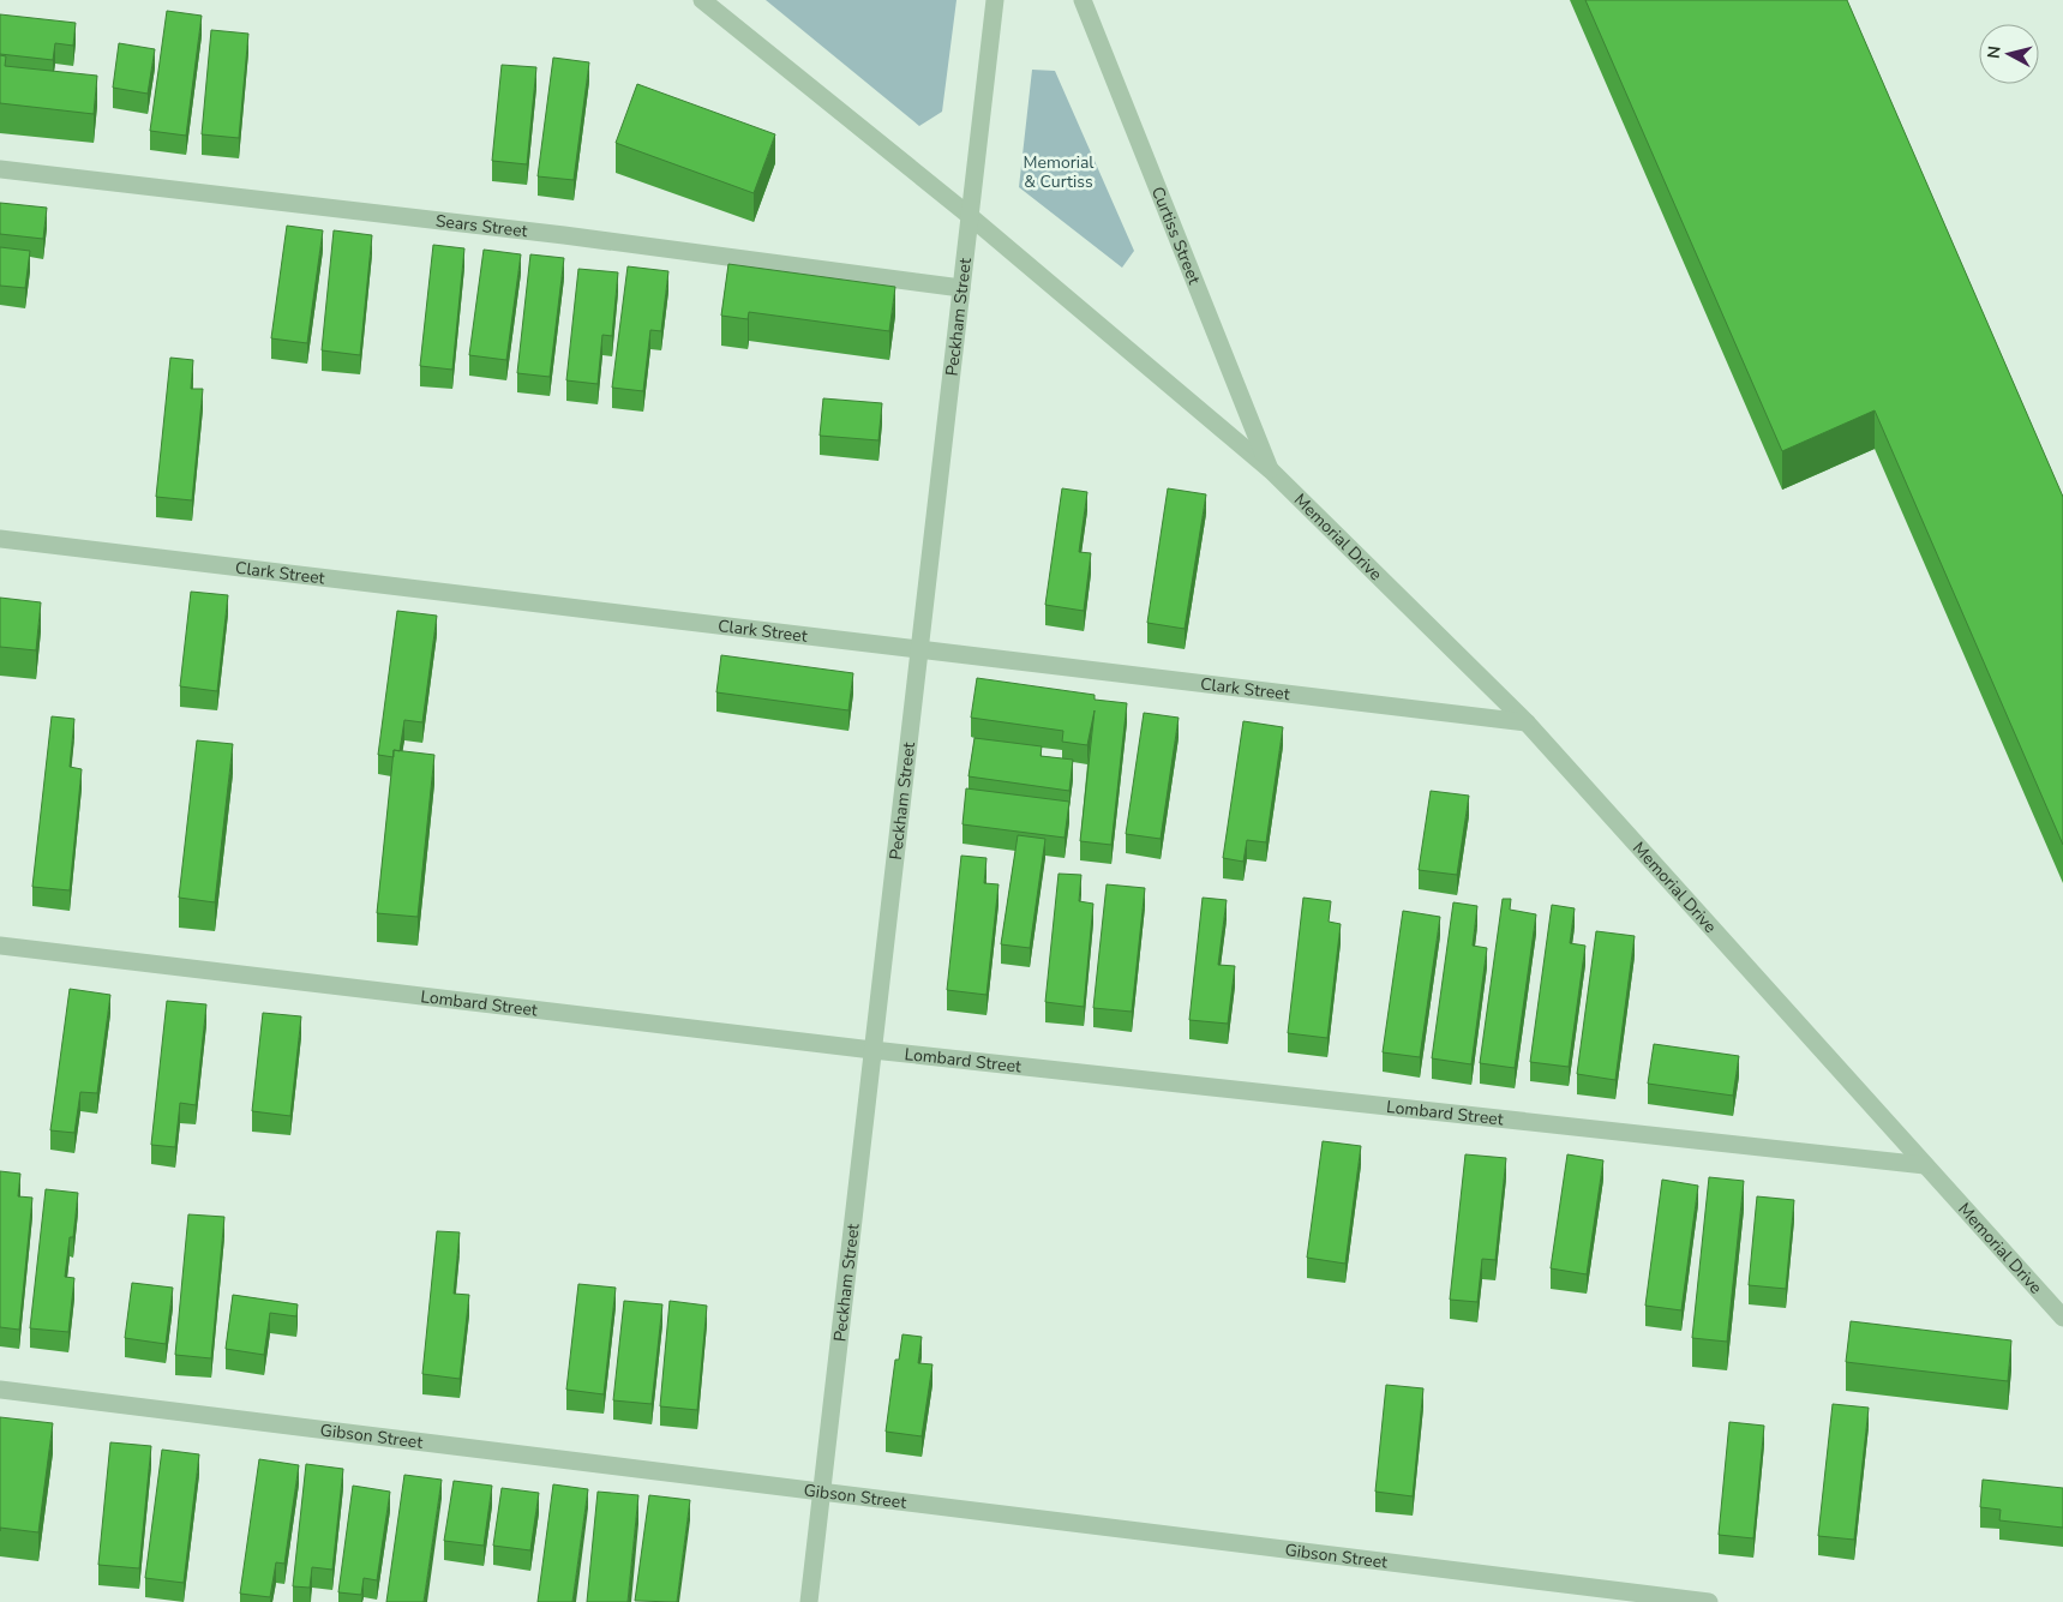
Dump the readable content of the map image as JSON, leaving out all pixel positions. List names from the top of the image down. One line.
{"streets":{"street":["Sears Street","Curtiss Street","Peckham Street","Memorial Drive","Clark Street","Lombard Street","Gibson Street"]},"crossings":[["Sears Street","Peckham Street"],["Curtiss Street","Memorial Drive"],["Peckham Street","Memorial Drive"],["Peckham Street","Clark Street"],["Peckham Street","Lombard Street"],["Peckham Street","Gibson Street"],["Memorial Drive","Clark Street"],["Memorial Drive","Lombard Street"]],"parks":["Memorial & Curtiss"],"north":"left"}
